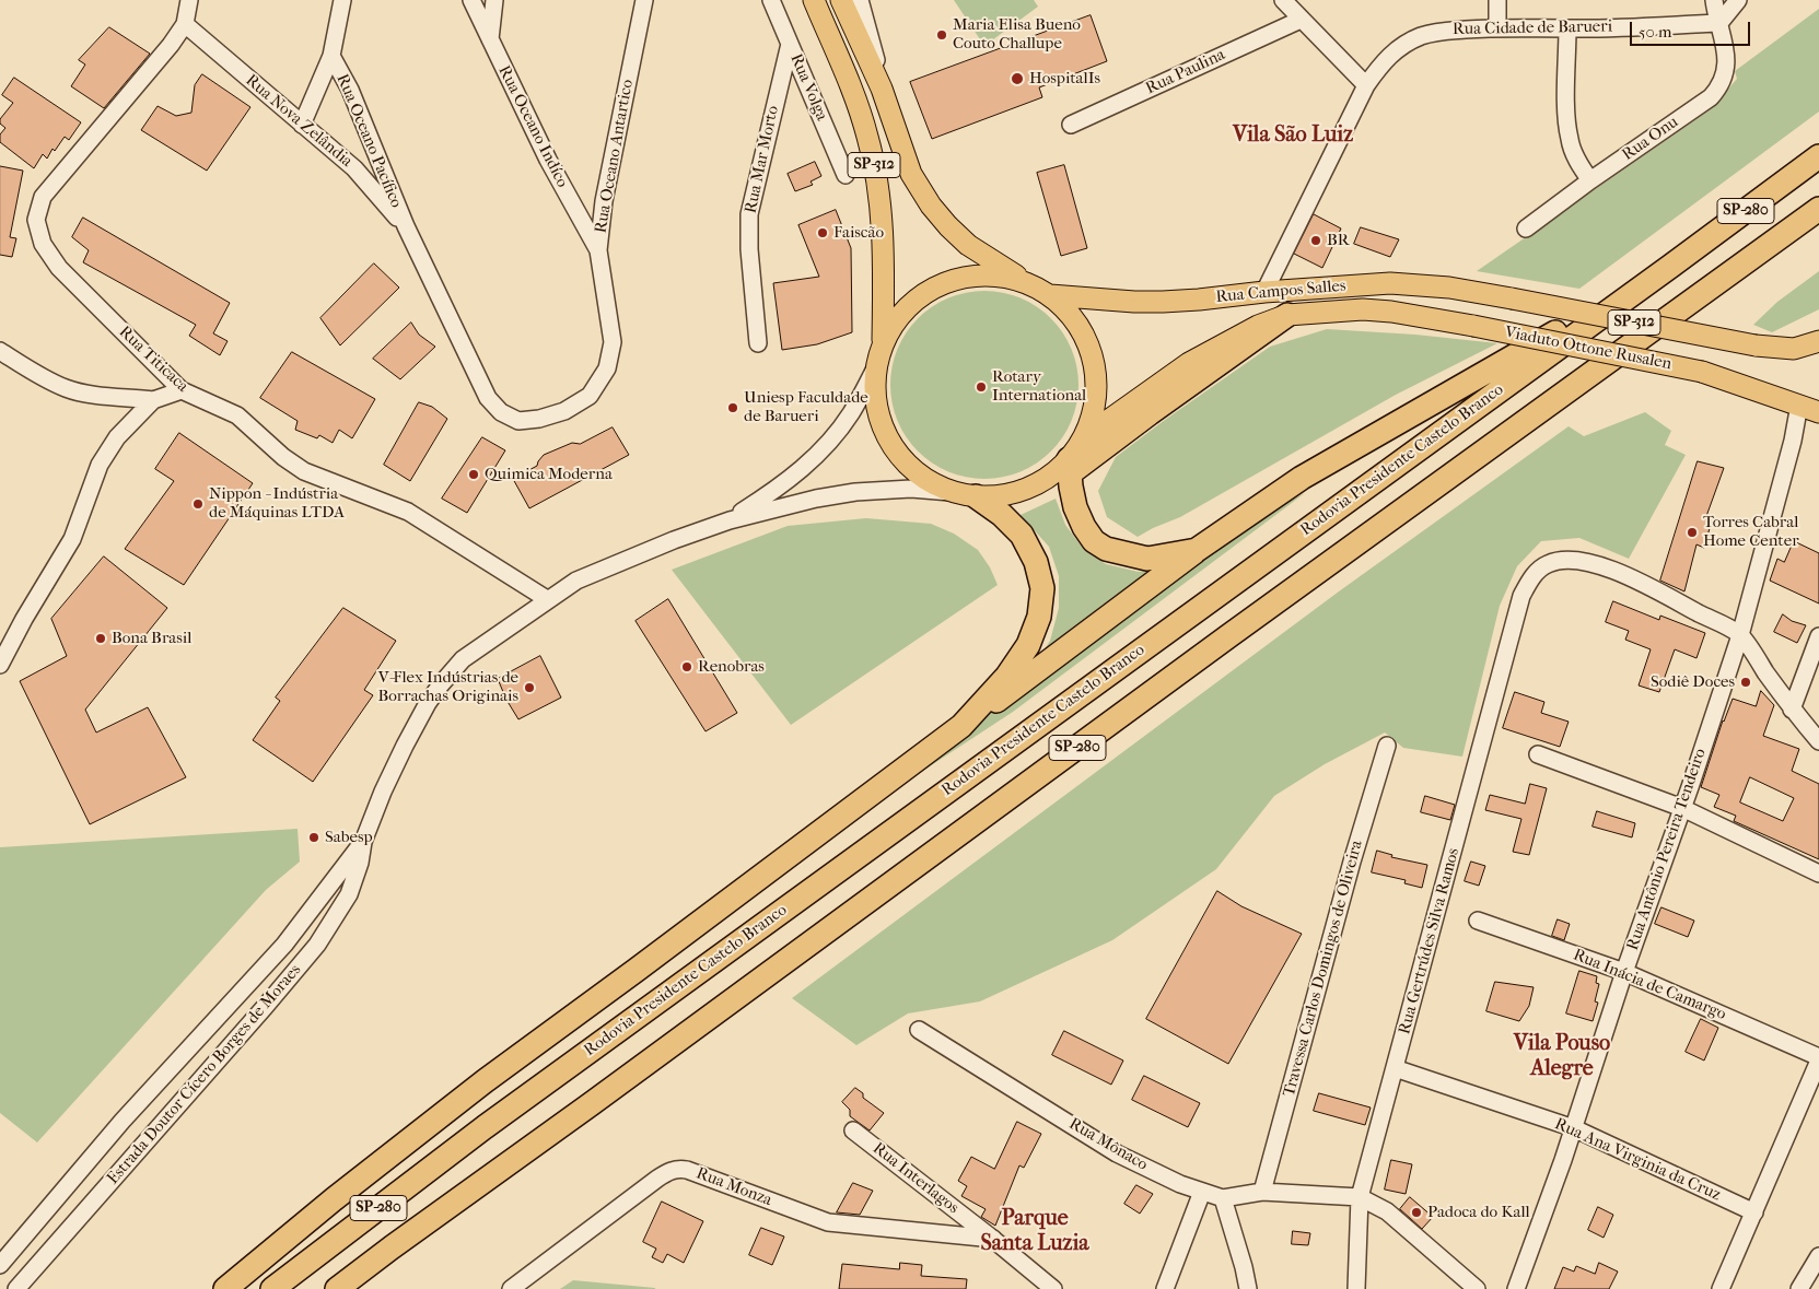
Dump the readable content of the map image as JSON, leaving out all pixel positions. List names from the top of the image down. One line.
{"streets":{"highway":["SP-280","Rodovia Presidente Castelo Branco"],"main road":["SP-312","Rua Campos Salles","Viaduto Ottone Rusalen"],"street":["Rua Cidade de Barueri","Rua Paulina","Rua Volga","Rua Nova Zelândia","Rua Oceano Indíco","Rua Onu","Rua Oceano Pacífico","Rua Oceano Antartico","Rua Mar Morto","Rua Titicaca","Rua Antônio Pereira Tendeiro","Rua Gertrúdes Silva Ramos","Travessa Carlos Domingos de Oliveira","Rua Inácia de Camargo","Estrada Doutor Cícero Borges de Moraes","Rua Mônaco","Rua Ana Virginia da Cruz","Rua Interlagos","Rua Monza"]},"crossings":[["Rua Cidade de Barueri","Rua Onu"],["Rua Cidade de Barueri","Rua Campos Salles"],["Rua Volga","Rua Mar Morto"],["Rua Nova Zelândia","Rua Oceano Pacífico"],["Rua Nova Zelândia","Rua Oceano Antartico"],["Rua Nova Zelândia","Rua Titicaca"],["Rua Oceano Indíco","Rua Oceano Antartico"],["Rua Oceano Pacífico","Rua Oceano Antartico"],["SP-312","Rua Campos Salles"],["SP-312","Viaduto Ottone Rusalen"],["SP-312","Rua Antônio Pereira Tendeiro"],["SP-312","Estrada Doutor Cícero Borges de Moraes"],["Rua Campos Salles","Viaduto Ottone Rusalen"],["Viaduto Ottone Rusalen","Rua Antônio Pereira Tendeiro"],["Rua Titicaca","Estrada Doutor Cícero Borges de Moraes"],["Rua Antônio Pereira Tendeiro","Rua Gertrúdes Silva Ramos"],["Rua Antônio Pereira Tendeiro","Rua Inácia de Camargo"],["Rua Antônio Pereira Tendeiro","Rua Ana Virginia da Cruz"],["Rua Gertrúdes Silva Ramos","Rua Ana Virginia da Cruz"],["Rua Interlagos","Rua Monza"]],"districts":["Vila São Luiz","Vila Pouso Alegre","Parque Santa Luzia"],"places":["Maria Elisa Bueno Couto Challupe","HospitalIs","Faiscão","BR","Rotary International","Uniesp Faculdade de Barueri","Quimica Moderna","Nippon - Indústria de Máquinas LTDA","Torres Cabral Home Center","Bona Brasil","Renobras","Sodiê Doces","V-Flex Indústrias de Borrachas Originais","Sabesp","Padoca do Kall"],"scale_bar":"50 m"}
